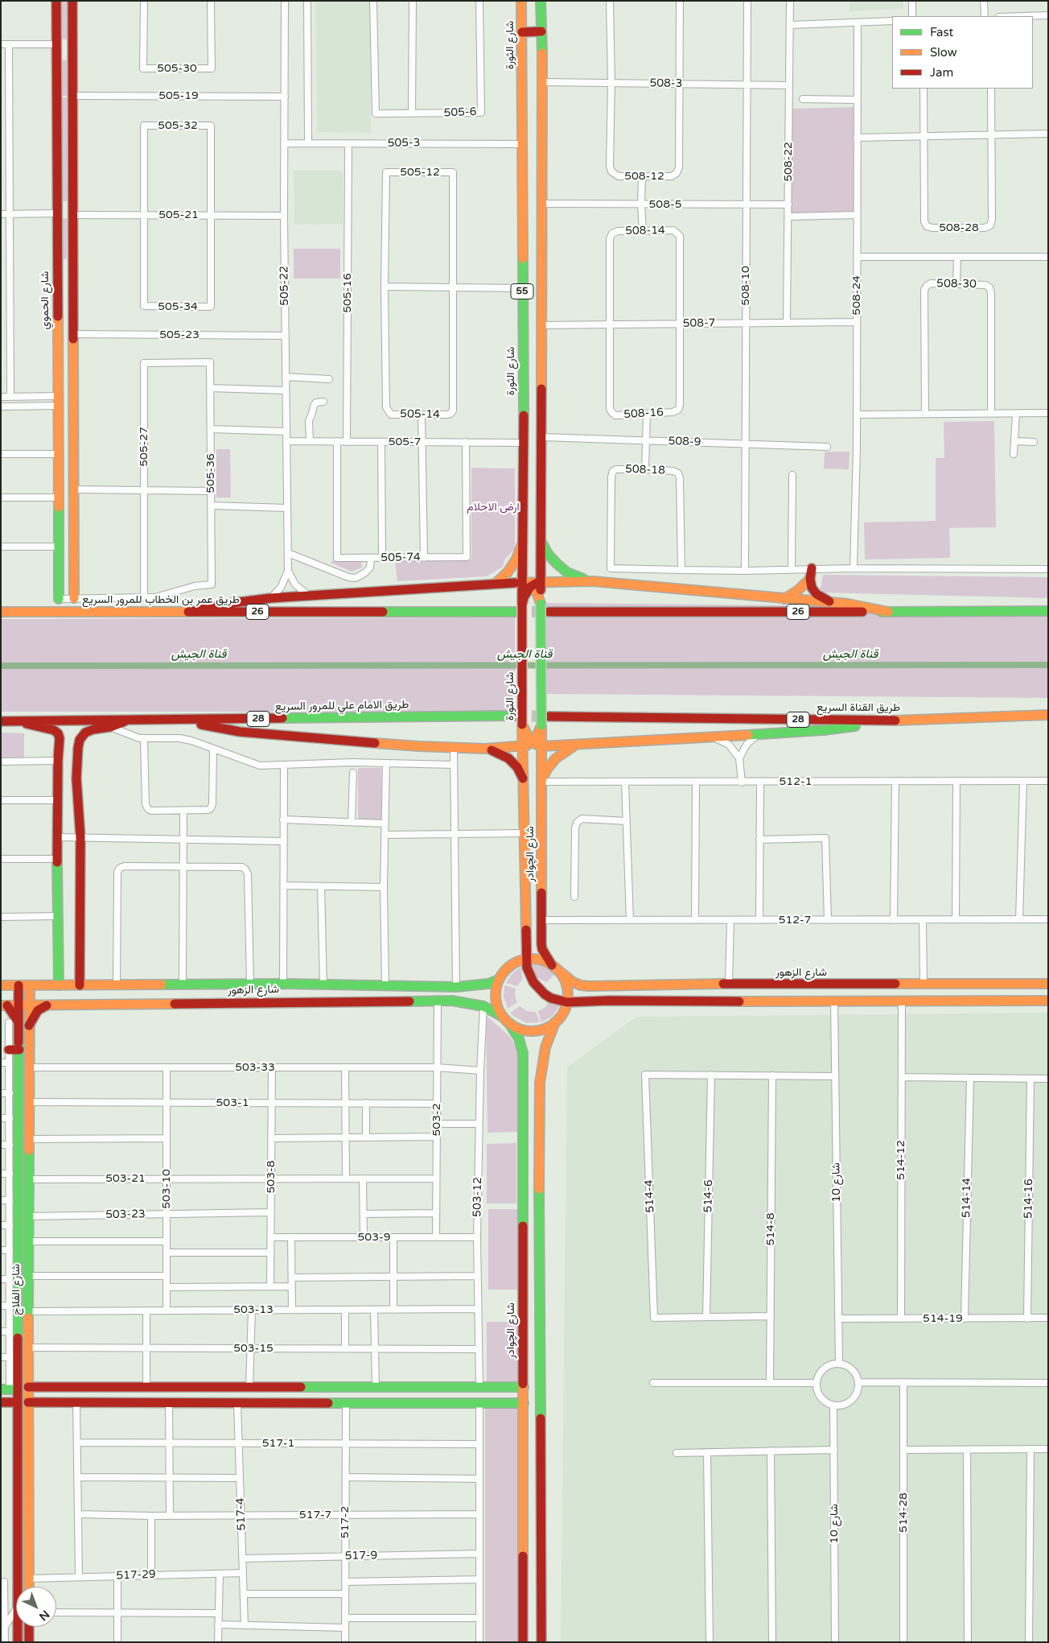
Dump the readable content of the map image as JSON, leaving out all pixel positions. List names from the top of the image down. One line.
{"streets":{"main road":["شارع الثورة","55","شارع الحموي","طريق عمر بن الخطاب للمرور السريع","26","طريق الامام علي للمرور السريع","طريق القناة السريع","28","شارع الچوادر","شارع الزهور","شارع الفلاح"],"street":["505-30","508-3","505-19","505-6","505-32","505-3","508-22","505-12","508-12","508-5","505-21","508-28","508-14","508-30","505-22","508-10","505-16","508-24","505-34","508-7","505-23","508-16","505-14","505-7","508-9","505-27","508-18","505-36","505-74","512-1","512-7","503-33","503-1","503-2","514-12","503-8","503-21","شارع 10","503-10","514-4","514-6","503-12","514-14","514-16","503-23","514-8","503-9","503-13","514-19","503-15","517-1","514-28","517-4","517-7","517-2","517-9","517-29"]},"crossings":[["شارع الثورة","505-3"],["شارع الثورة","55"],["شارع الثورة","505-7"],["شارع الثورة","شارع الچوادر"],["508-3","508-22"],["508-3","508-12"],["508-3","508-10"],["508-3","55"],["505-19","505-22"],["505-32","505-21"],["505-32","505-34"],["505-3","505-22"],["505-3","505-16"],["508-22","508-5"],["508-22","508-7"],["505-12","505-14"],["508-5","508-10"],["508-5","55"],["505-21","505-22"],["505-21","505-34"],["508-14","508-7"],["508-14","508-16"],["505-22","505-23"],["505-22","505-7"],["508-10","508-7"],["508-10","508-9"],["55","508-7"],["55","508-9"],["505-16","505-7"],["508-24","508-7"],["508-7","508-16"],["505-7","505-74"],["505-27","505-36"],["512-1","شارع الچوادر"],["شارع الچوادر","512-7"],["شارع الچوادر","شارع الزهور"],["شارع الزهور","503-2"],["شارع الزهور","503-12"],["شارع الزهور","شارع الفلاح"],["503-33","503-2"],["503-33","503-8"],["503-33","503-10"],["503-33","503-12"],["503-33","شارع الفلاح"],["503-1","503-2"],["503-1","503-8"],["503-1","503-10"],["503-1","شارع الفلاح"],["503-2","503-21"],["503-2","503-9"],["514-12","514-19"],["503-8","503-21"],["503-8","503-23"],["503-8","503-9"],["503-21","503-10"],["503-21","شارع الفلاح"],["شارع 10","514-19"],["503-10","503-23"],["503-10","503-13"],["514-4","514-6"],["503-12","503-9"],["503-12","503-13"],["503-12","503-15"],["514-14","514-19"],["514-16","514-19"],["503-23","شارع الفلاح"],["شارع الفلاح","503-13"],["شارع الفلاح","503-15"],["شارع الفلاح","517-29"],["517-1","517-4"],["517-1","517-2"],["517-4","517-7"],["517-4","517-9"],["517-4","517-29"],["517-7","517-2"],["517-2","517-9"]],"water":["قناة الجيش"],"parks":["ارض الاحلام"],"legend":["Fast","Slow","Jam"],"north":"bottom right"}
